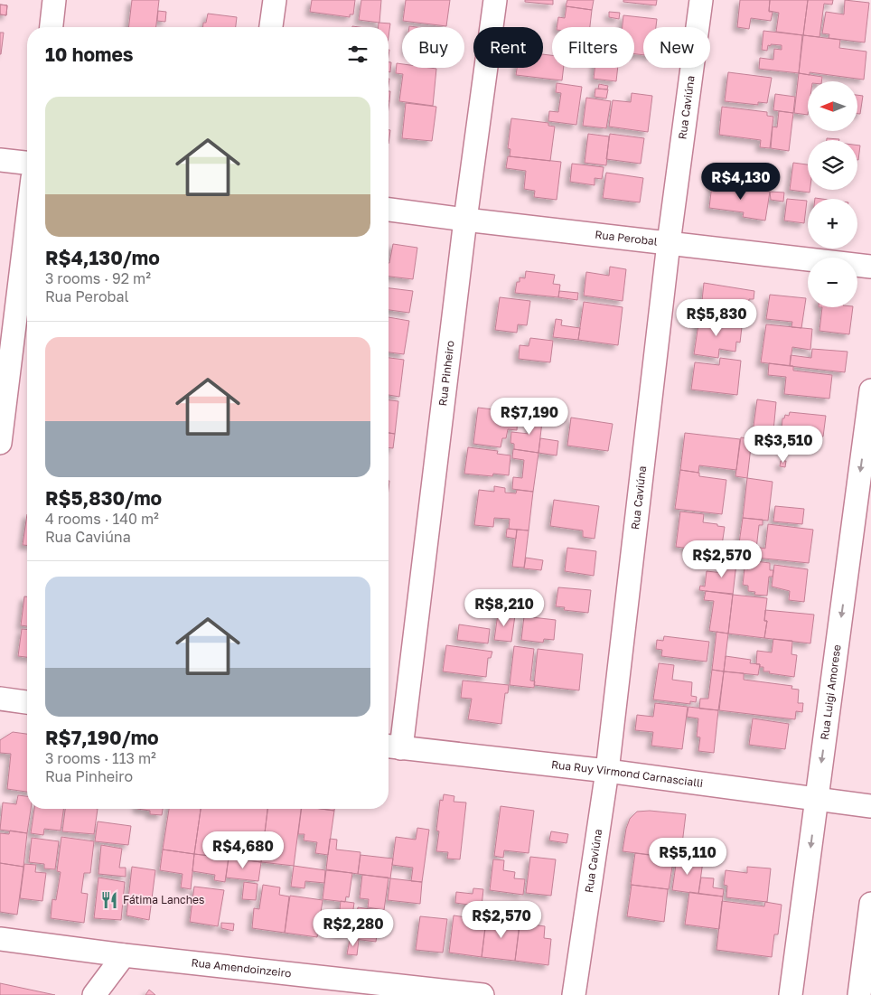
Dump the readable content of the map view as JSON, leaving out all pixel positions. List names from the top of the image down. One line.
{"streets":{"street":["Rua Caviúna","Rua Perobal","Rua Pinheiro","Rua Luigi Amorese","Rua Ruy Virmond Carnascialli","Rua Amendoinzeiro"]},"crossings":[["Rua Caviúna","Rua Perobal"],["Rua Caviúna","Rua Ruy Virmond Carnascialli"],["Rua Perobal","Rua Pinheiro"],["Rua Pinheiro","Rua Ruy Virmond Carnascialli"],["Rua Luigi Amorese","Rua Ruy Virmond Carnascialli"]],"one_way":["Rua Luigi Amorese"],"places":{"restaurant":["Fátima Lanches"]},"north":"left","page":{"chip":["Buy","Rent","Filters","New"],"heading":"10 homes","map_buttons":["+","−"],"list":[{"name":"R$4,130/mo","note":"3 rooms · 92 m² · Rua Perobal"},{"name":"R$5,830/mo","note":"4 rooms · 140 m² · Rua Caviúna"},{"name":"R$7,190/mo","note":"3 rooms · 113 m² · Rua Pinheiro"}],"price":["R$4,130","R$5,830","R$7,190","R$3,510","R$2,570","R$8,210","R$4,680","R$5,110","R$2,570","R$2,280"]}}
